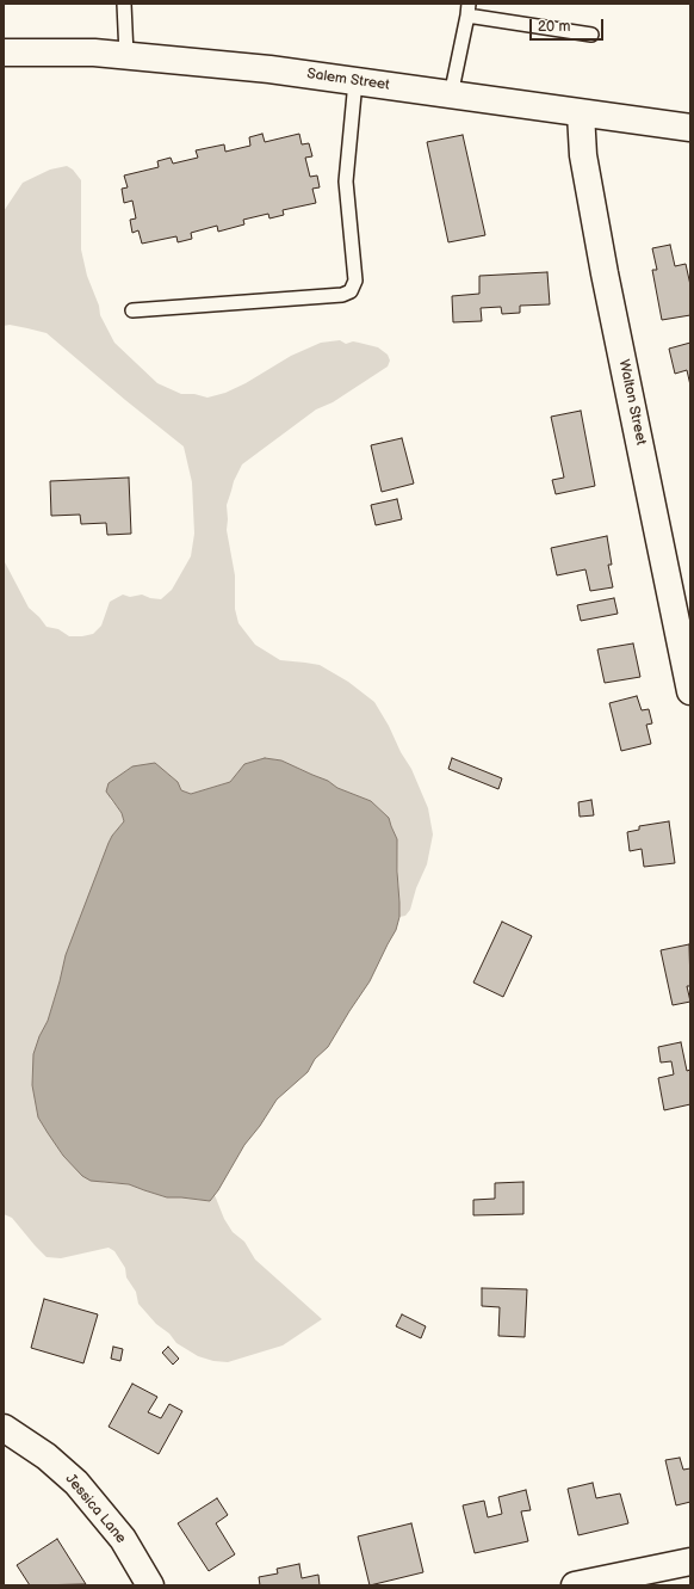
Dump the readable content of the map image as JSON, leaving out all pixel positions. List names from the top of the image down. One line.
{"streets":{"street":["Salem Street","Walton Street","Jessica Lane"]},"crossings":[["Salem Street","Walton Street"]],"scale_bar":"20 m"}
